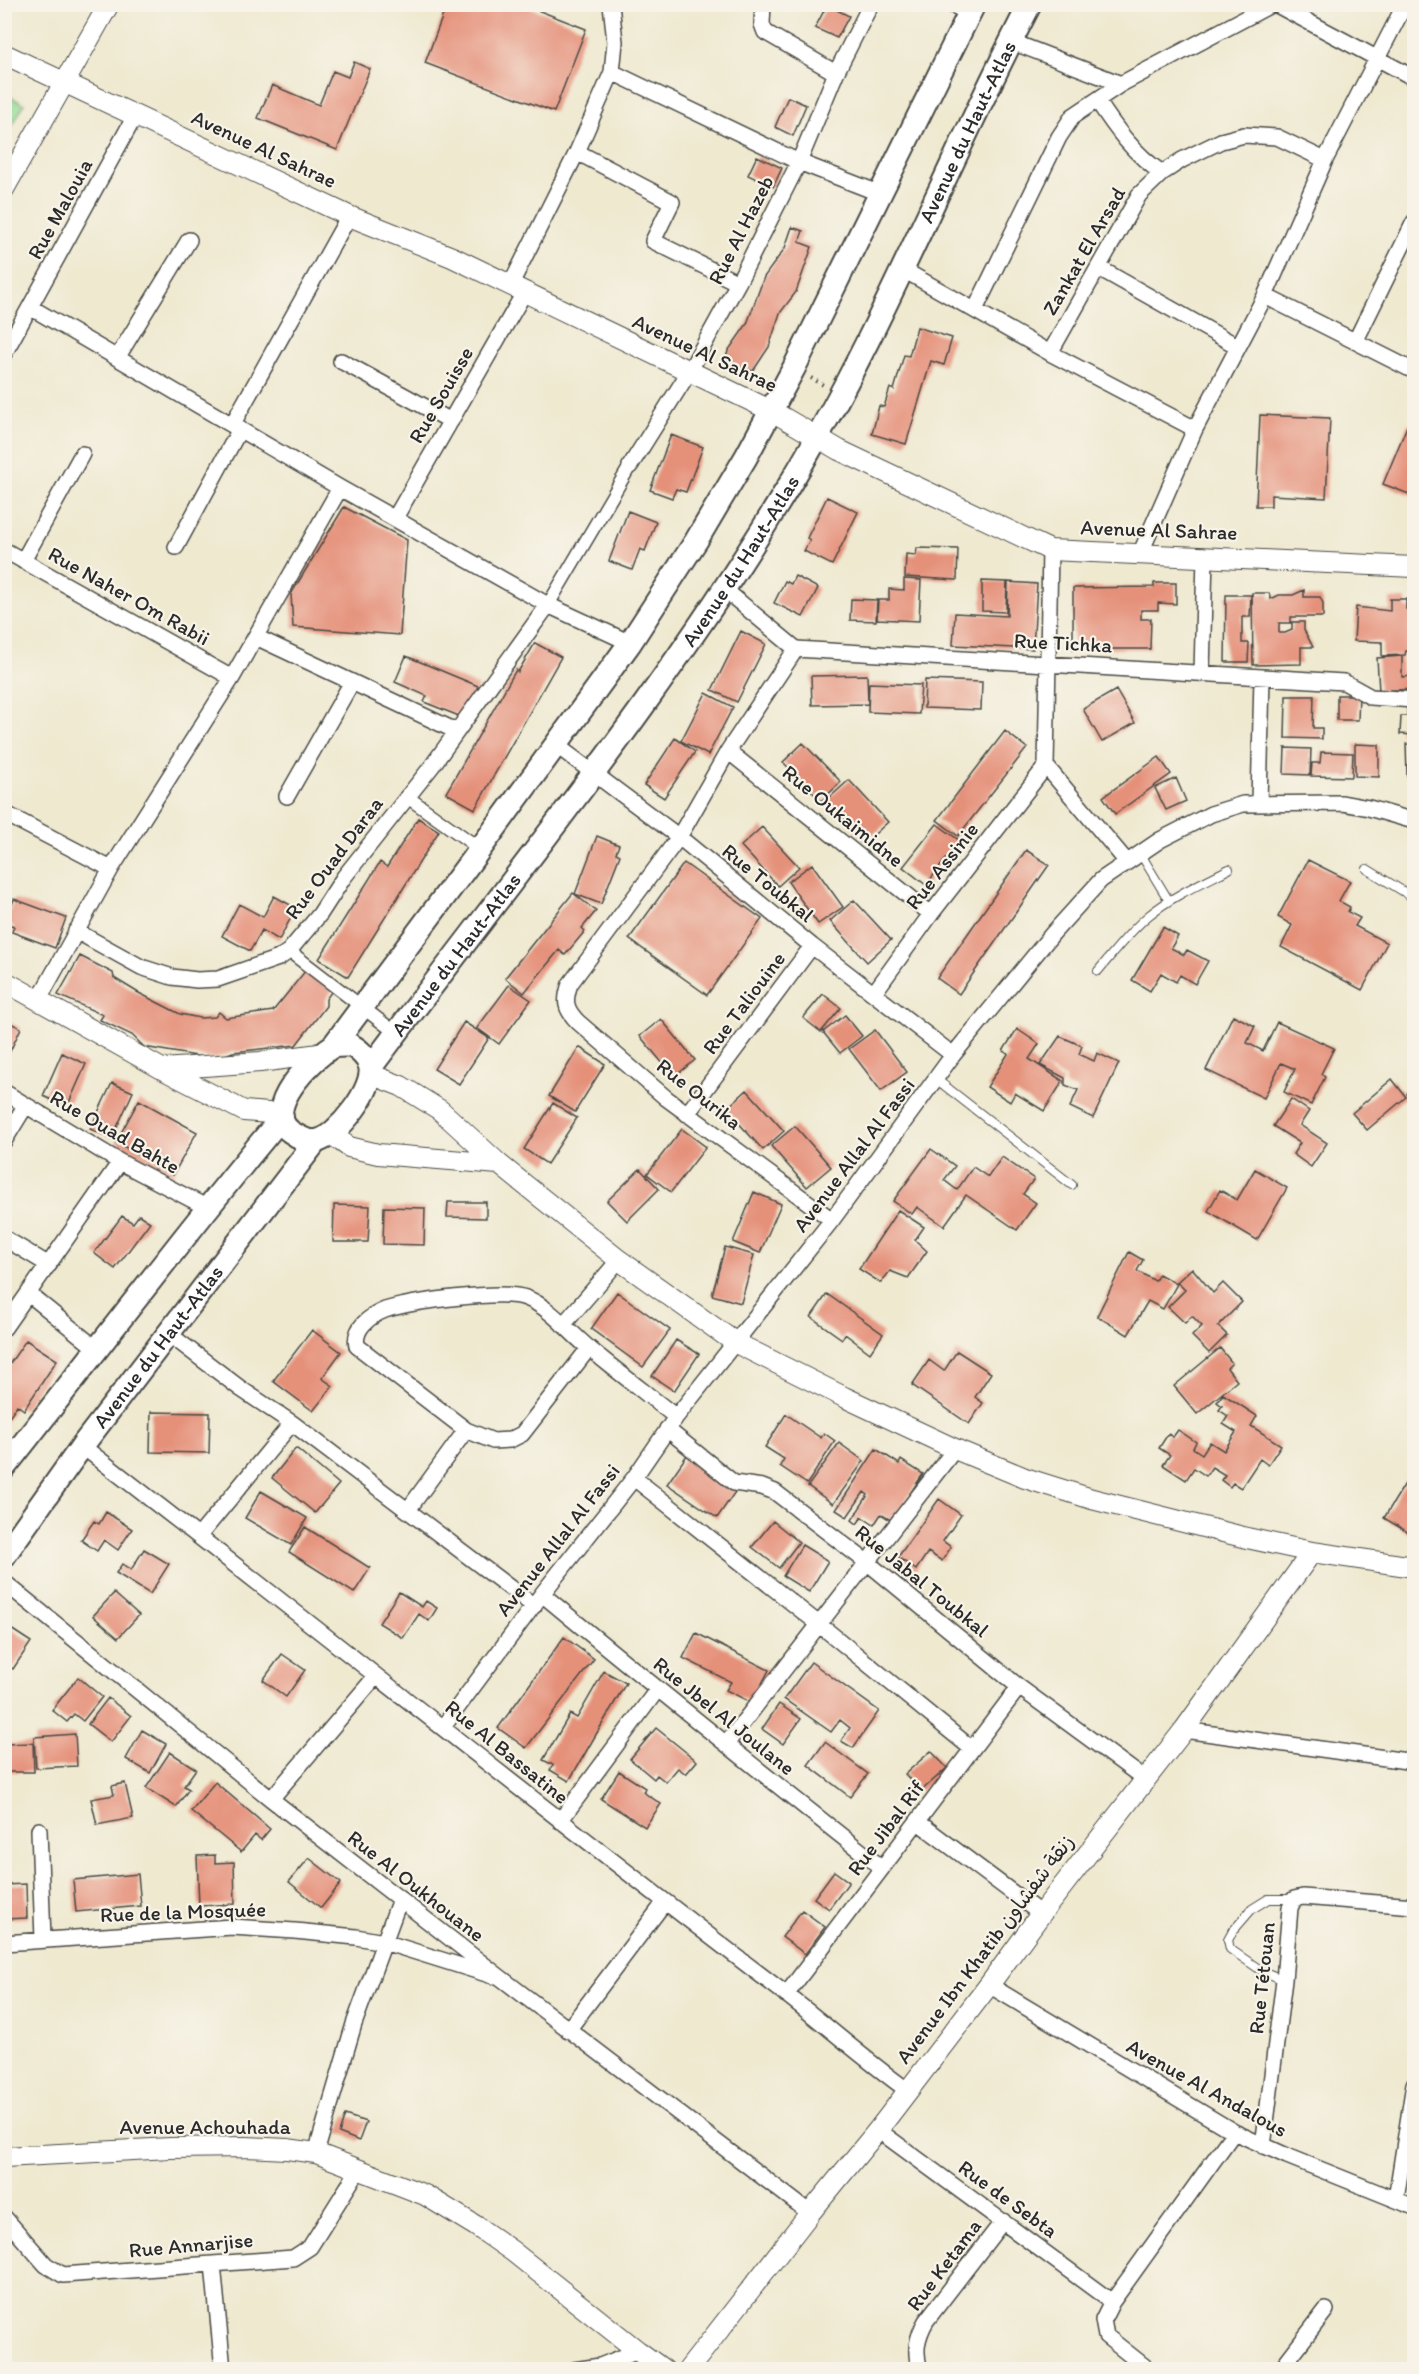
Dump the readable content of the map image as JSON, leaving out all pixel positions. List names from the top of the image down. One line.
{"streets":{"main road":["Avenue du Haut-Atlas"],"street":["Avenue Al Sahrae","Rue Malouia","Rue Al Hazeb","Zankat El Arsad","Rue Souisse","Rue Naher Om Rabii","Rue Tichka","Rue Oukaimidne","Rue Ouad Daraa","Rue Assinie","Rue Toubkal","Rue Taliouine","Rue Ourika","Rue Ouad Bahte","Avenue Allal Al Fassi","Rue Jabal Toubkal","Rue Jbel Al Joulane","Rue Al Bassatine","Rue Jibal Rif","Rue Al Oukhouane","Rue de la Mosquée","Avenue Ibn Khatib زنقة شفشاون","Rue Tétouan","Avenue Al Andalous","Avenue Achouhada","Rue de Sebta","Rue Annarjise","Rue Ketama"]},"crossings":[["Avenue du Haut-Atlas","Avenue Al Sahrae"],["Avenue du Haut-Atlas","Rue Toubkal"],["Avenue du Haut-Atlas","Rue Jbel Al Joulane"],["Avenue du Haut-Atlas","Rue Al Bassatine"],["Avenue Al Sahrae","Rue Malouia"],["Avenue Al Sahrae","Rue Al Hazeb"],["Avenue Al Sahrae","Rue Souisse"],["Rue Oukaimidne","Rue Assinie"],["Rue Assinie","Rue Toubkal"],["Rue Toubkal","Rue Taliouine"],["Rue Toubkal","Rue Ourika"],["Rue Toubkal","Avenue Allal Al Fassi"],["Rue Taliouine","Rue Ourika"],["Rue Ourika","Avenue Allal Al Fassi"],["Avenue Allal Al Fassi","Rue Jabal Toubkal"],["Avenue Allal Al Fassi","Rue Jbel Al Joulane"],["Avenue Allal Al Fassi","Rue Al Bassatine"],["Rue Jabal Toubkal","Rue Jibal Rif"],["Rue Jabal Toubkal","Avenue Ibn Khatib زنقة شفشاون"],["Rue Jbel Al Joulane","Rue Jibal Rif"],["Rue Al Bassatine","Rue Jibal Rif"],["Rue Al Bassatine","Avenue Ibn Khatib زنقة شفشاون"],["Rue Al Oukhouane","Rue de la Mosquée"],["Rue Al Oukhouane","Avenue Ibn Khatib زنقة شفشاون"],["Avenue Ibn Khatib زنقة شفشاون","Avenue Al Andalous"],["Avenue Ibn Khatib زنقة شفشاون","Rue de Sebta"],["Rue Tétouan","Avenue Al Andalous"],["Avenue Achouhada","Rue Annarjise"],["Rue de Sebta","Rue Ketama"]]}
